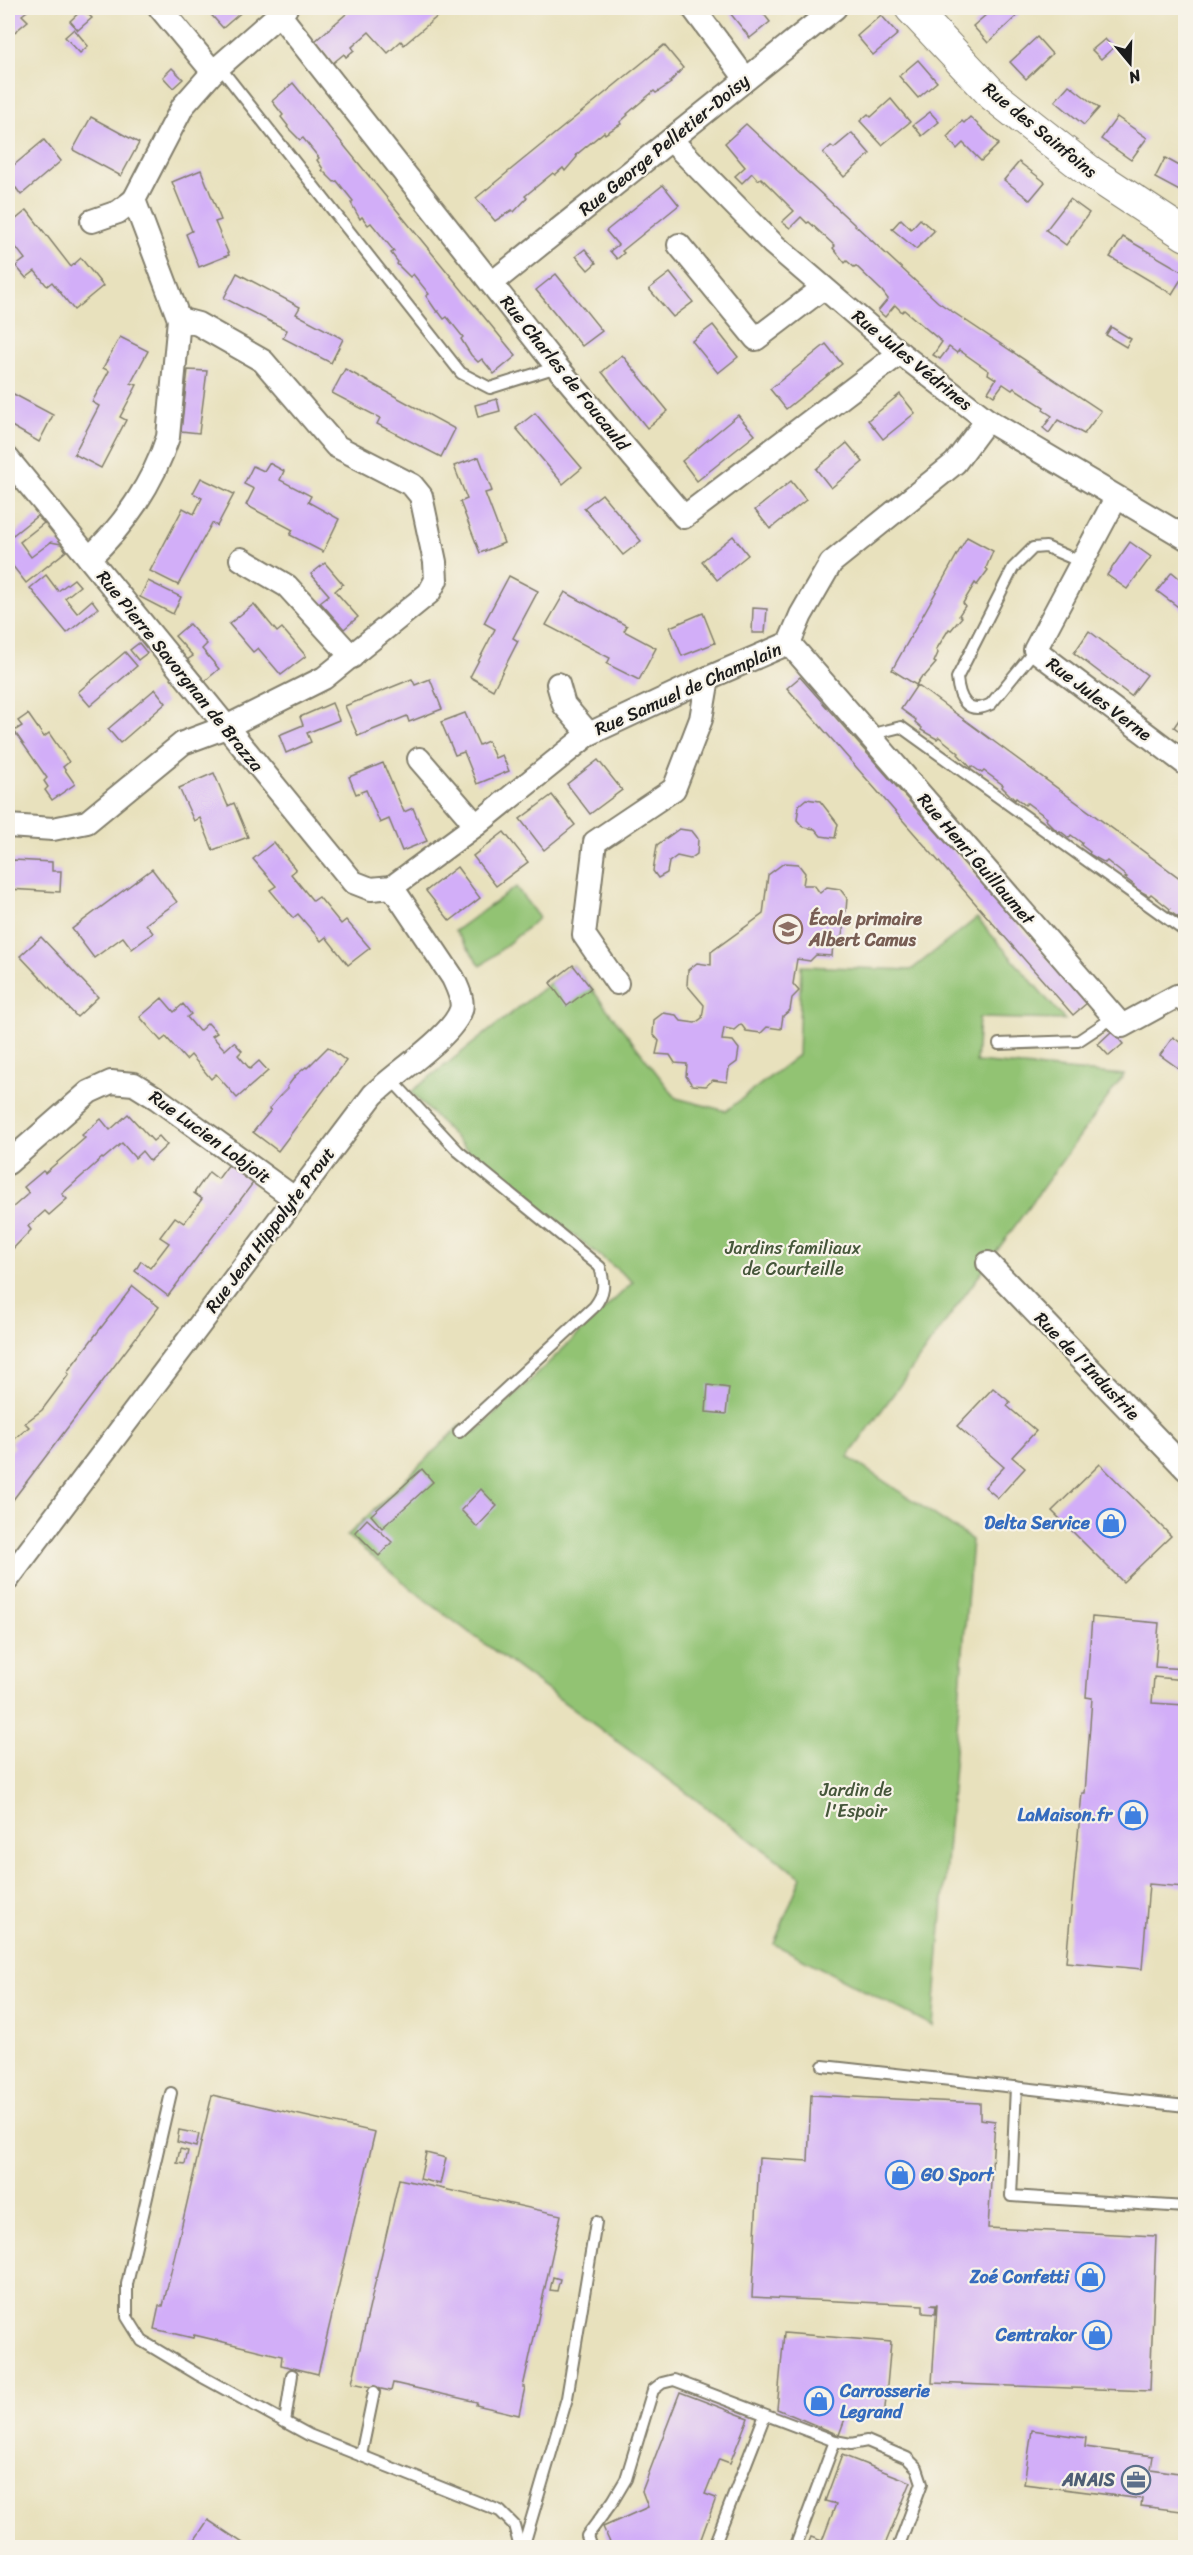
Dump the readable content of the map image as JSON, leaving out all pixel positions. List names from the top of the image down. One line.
{"streets":{"street":["Rue des Sainfoins","Rue George Pelletier-Doisy","Rue Jules Védrines","Rue Charles de Foucauld","Rue Pierre Savorgnan de Brazza","Rue Samuel de Champlain","Rue Jules Verne","Rue Henri Guillaumet","Rue Lucien Lobjoit","Rue Jean Hippolyte Prout","Rue de l'Industrie"]},"crossings":[["Rue George Pelletier-Doisy","Rue Jules Védrines"],["Rue George Pelletier-Doisy","Rue Charles de Foucauld"],["Rue Jules Védrines","Rue Charles de Foucauld"],["Rue Jules Védrines","Rue Samuel de Champlain"],["Rue Jules Védrines","Rue Jules Verne"],["Rue Pierre Savorgnan de Brazza","Rue Samuel de Champlain"],["Rue Pierre Savorgnan de Brazza","Rue Jean Hippolyte Prout"],["Rue Samuel de Champlain","Rue Henri Guillaumet"],["Rue Samuel de Champlain","Rue Jean Hippolyte Prout"],["Rue Lucien Lobjoit","Rue Jean Hippolyte Prout"]],"parks":["Jardins familiaux de Courteille","Jardin de l'Espoir"],"places":{"school or university":["École primaire Albert Camus"],"shop":["Delta Service","LaMaison.fr","GO Sport","Zoé Confetti","Centrakor","Carrosserie Legrand"],"office":["ANAIS"]},"north":"bottom"}
